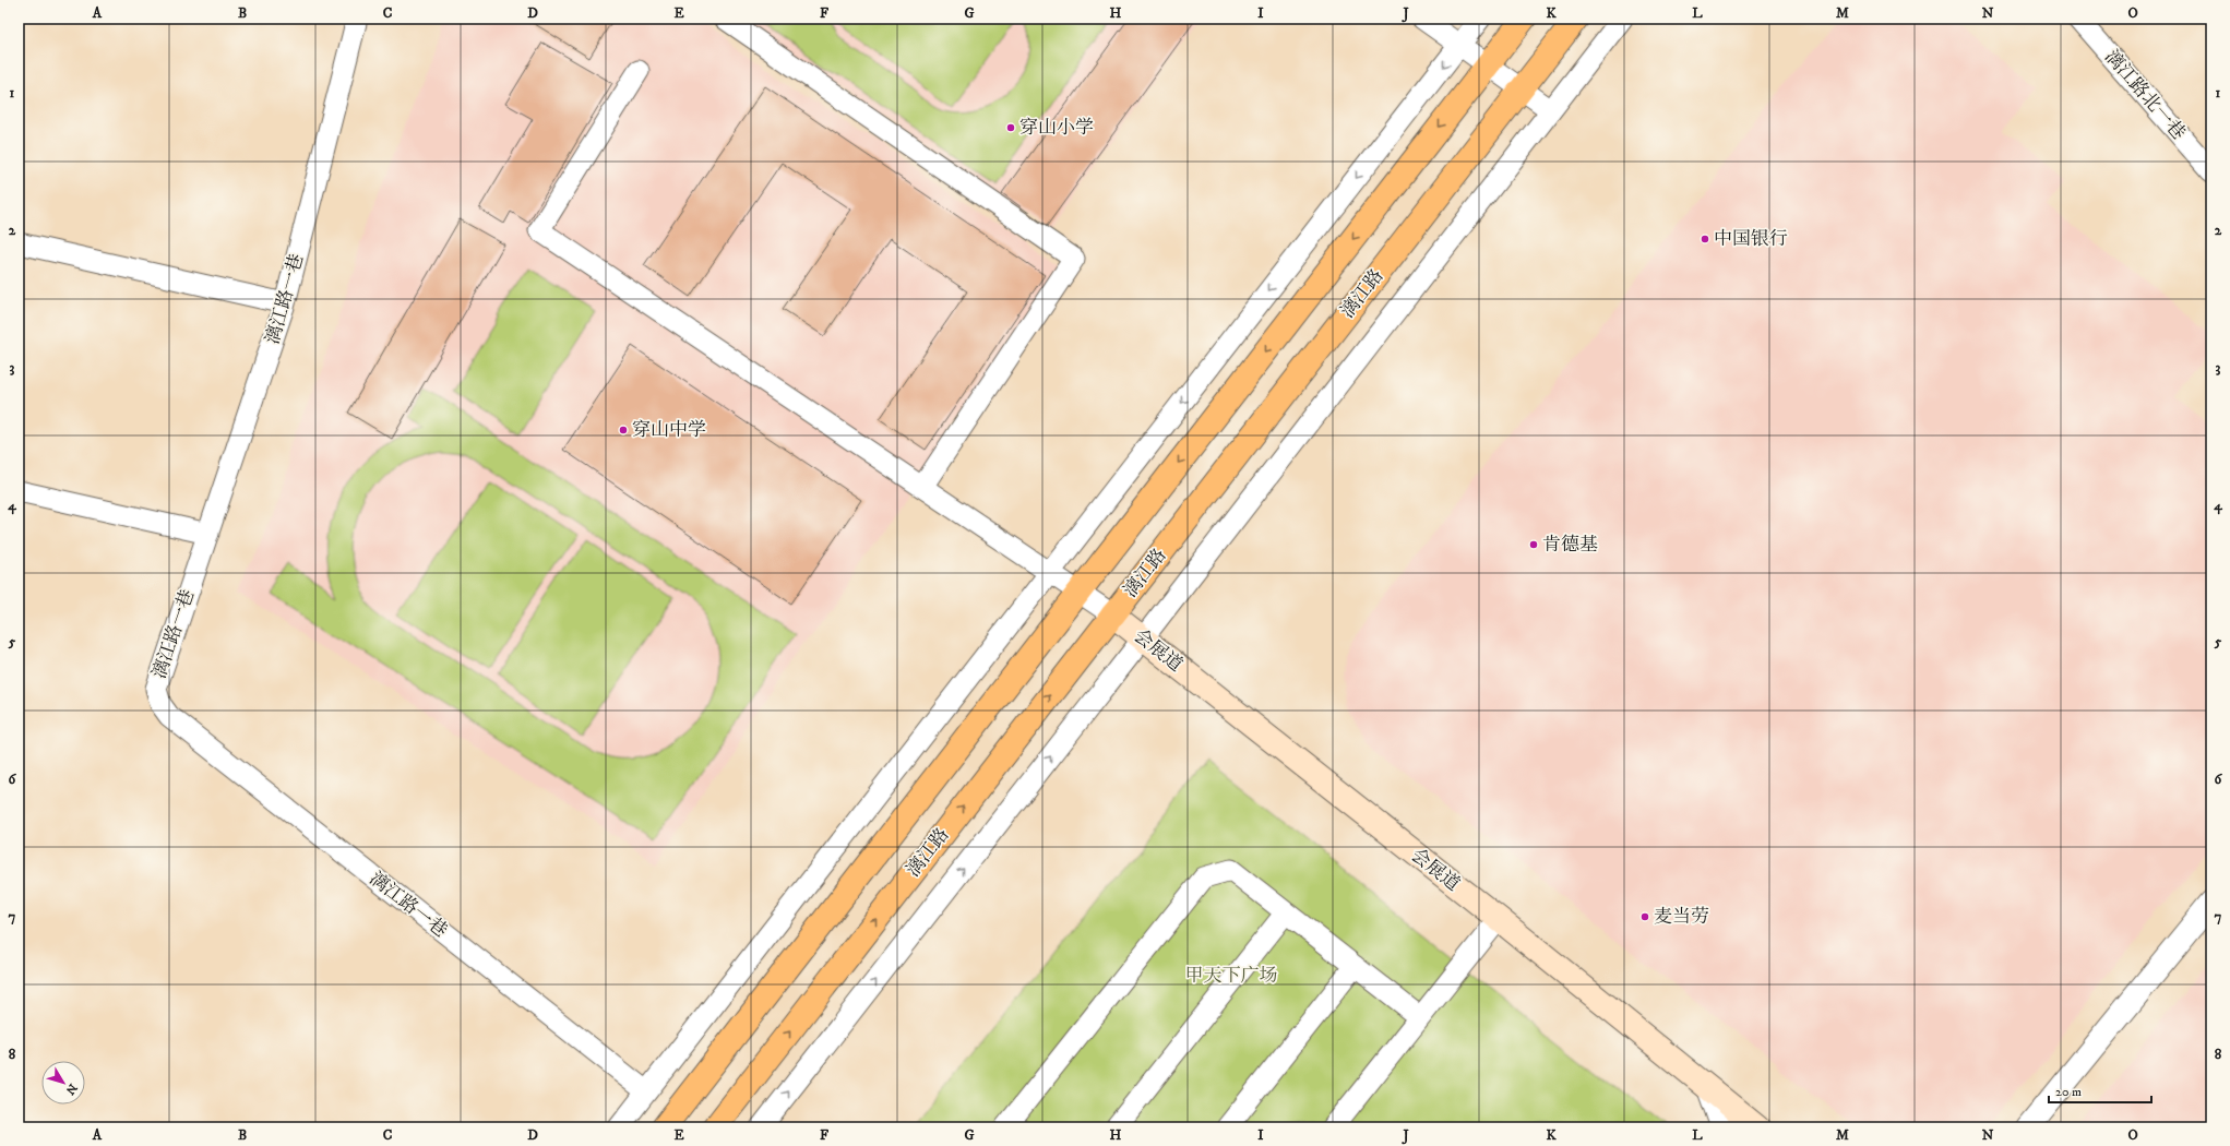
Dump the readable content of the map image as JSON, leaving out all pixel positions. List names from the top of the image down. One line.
{"streets":{"highway":["漓江路"],"street":["会展道"],"lane":["漓江路北一巷","漓江路一巷"]},"crossings":[["漓江路","会展道"]],"parks":["甲天下广场"],"places":["穿山小学","中国银行","穿山中学","肯德基","麦当劳"],"scale_bar":"20 m","north":"bottom right","grid":{"columns":["A","B","C","D","E","F","G","H","I","J","K","L","M","N","O"],"rows":["1","2","3","4","5","6","7","8"]}}
